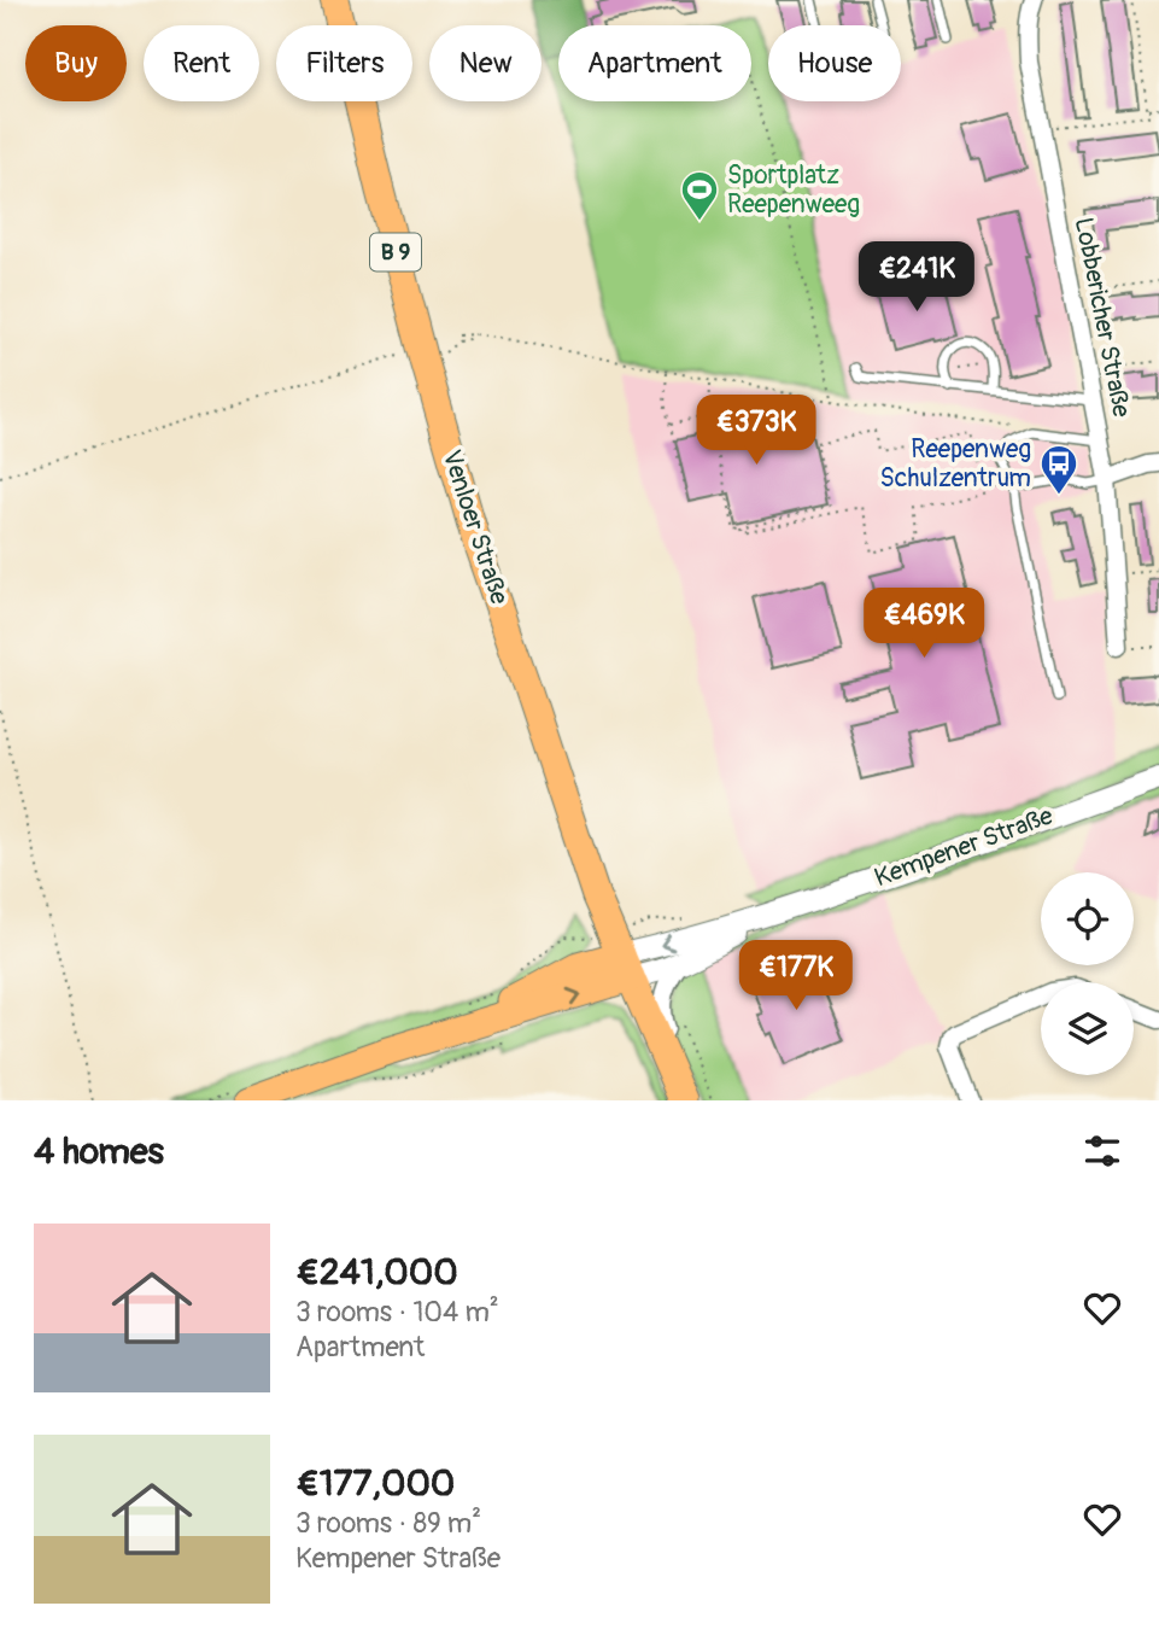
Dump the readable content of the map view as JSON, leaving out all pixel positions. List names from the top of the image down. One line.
{"streets":{"main road":["B 9","Venloer Straße","Kempener Straße"],"street":["Lobbericher Straße"]},"crossings":[["Venloer Straße","Kempener Straße"]],"places":{"sports":["Sportplatz Reepenweeg"],"bus stop":["Reepenweg Schulzentrum"]},"page":{"chip":["Buy","Rent","Filters","New","Apartment","House"],"price":["€241K","€373K","€469K","€177K"],"heading":"4 homes","list":[{"name":"€241,000","note":"3 rooms · 104 m² · Apartment"},{"name":"€177,000","note":"3 rooms · 89 m² · Kempener Straße"}]}}
